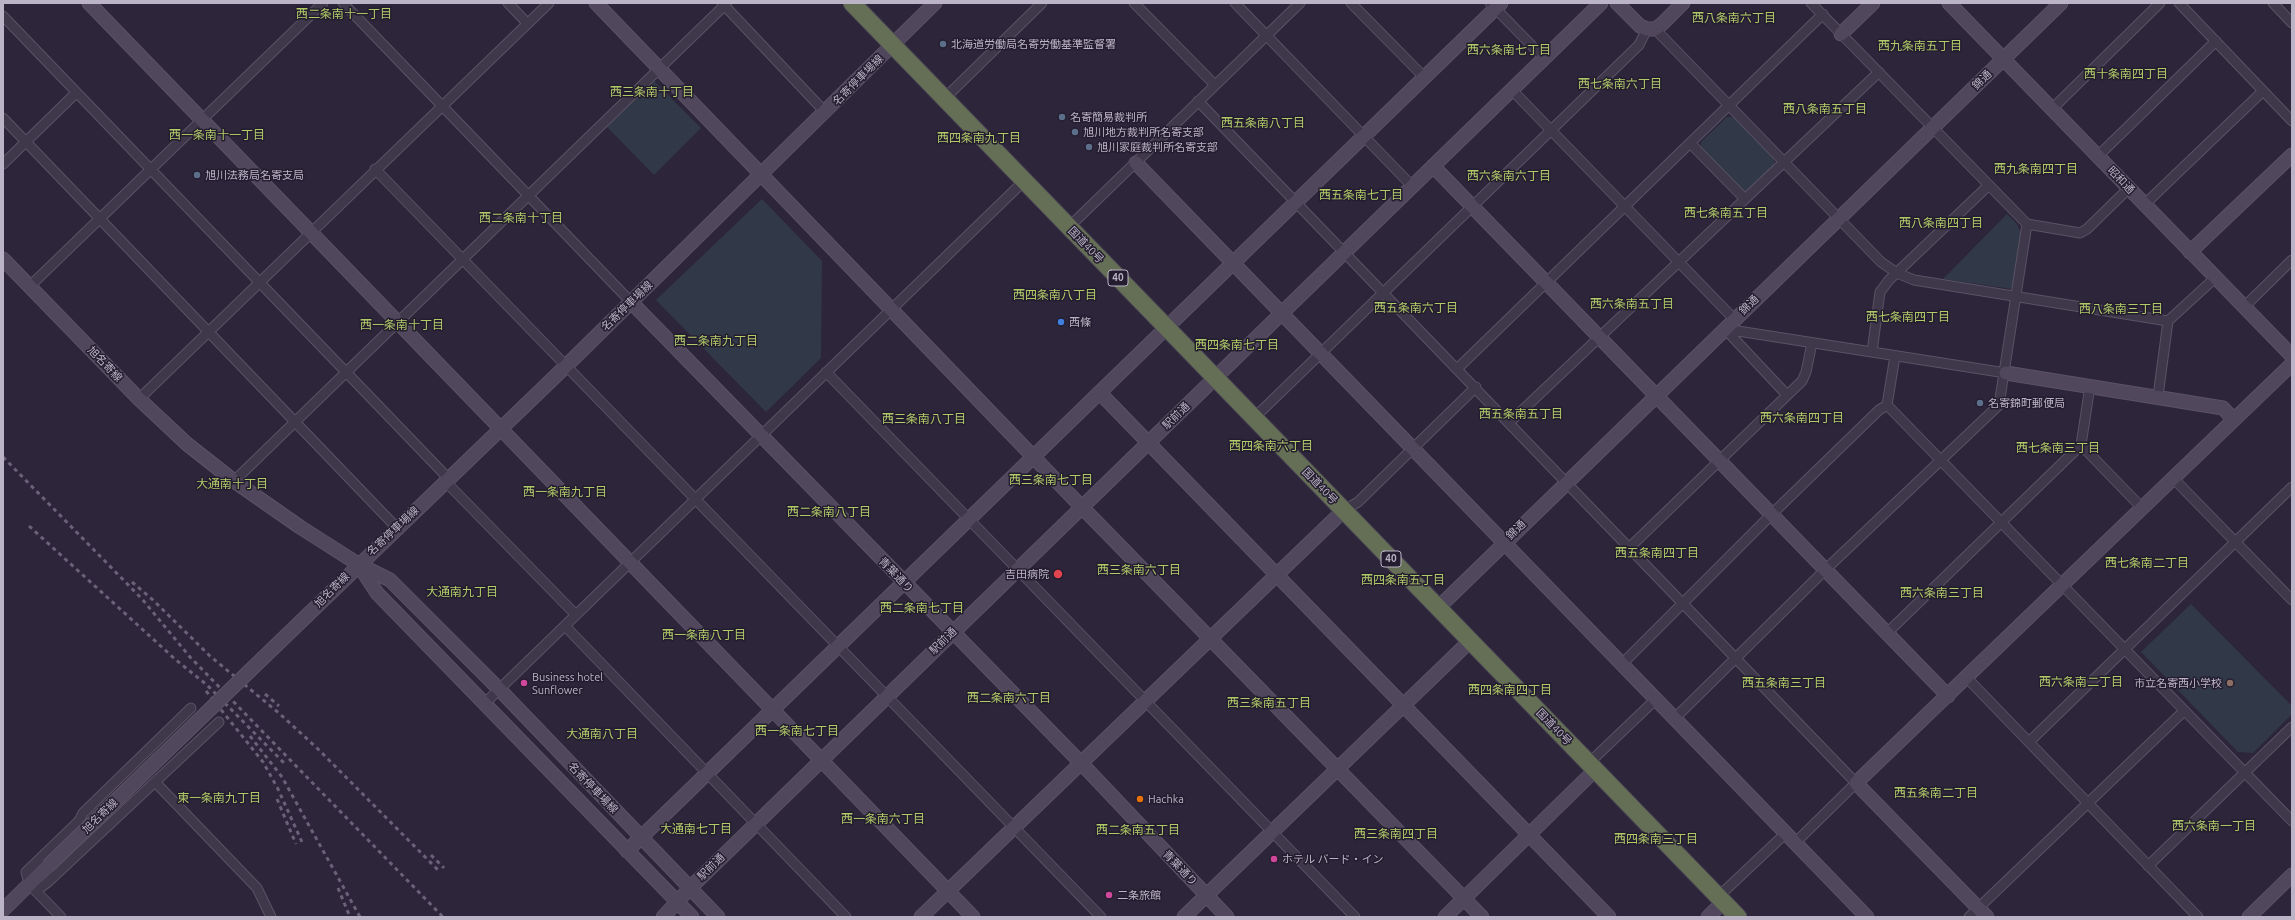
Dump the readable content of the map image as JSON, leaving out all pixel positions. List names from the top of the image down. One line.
{"streets":{"highway":["国道40号","40"],"street":["名寄停車場線","錦通","昭和通","旭名寄線","駅前通","青葉通り"]},"crossings":[["名寄停車場線","国道40号"],["名寄停車場線","旭名寄線"],["名寄停車場線","駅前通"],["名寄停車場線","青葉通り"],["錦通","昭和通"],["錦通","国道40号"],["国道40号","駅前通"],["駅前通","青葉通り"]],"districts":["西二条南十一丁目","西八条南六丁目","西九条南五丁目","西六条南七丁目","西十条南四丁目","西七条南六丁目","西三条南十丁目","西八条南五丁目","西五条南八丁目","西一条南十一丁目","西四条南九丁目","西九条南四丁目","西六条南六丁目","西五条南七丁目","西七条南五丁目","西二条南十丁目","西八条南四丁目","西四条南八丁目","西六条南五丁目","西五条南六丁目","西八条南三丁目","西七条南四丁目","西一条南十丁目","西二条南九丁目","西四条南七丁目","西五条南五丁目","西六条南四丁目","西三条南八丁目","西四条南六丁目","西七条南三丁目","西三条南七丁目","大通南十丁目","西一条南九丁目","西二条南八丁目","西五条南四丁目","西七条南二丁目","西三条南六丁目","西四条南五丁目","大通南九丁目","西六条南三丁目","西二条南七丁目","西一条南八丁目","西六条南二丁目","西五条南三丁目","西四条南四丁目","西二条南六丁目","西三条南五丁目","西一条南七丁目","大通南八丁目","西五条南二丁目","東一条南九丁目","西一条南六丁目","西六条南一丁目","大通南七丁目","西二条南五丁目","西三条南四丁目","西四条南三丁目"],"places":["北海道労働局名寄労働基準監督署","名寄簡易裁判所","旭川地方裁判所名寄支部","旭川家庭裁判所名寄支部","旭川法務局名寄支局","西條","名寄錦町郵便局","吉田病院","Business hotel Sunflower","市立名寄西小学校","Hachka","ホテル バード・イン","二条旅館"]}
